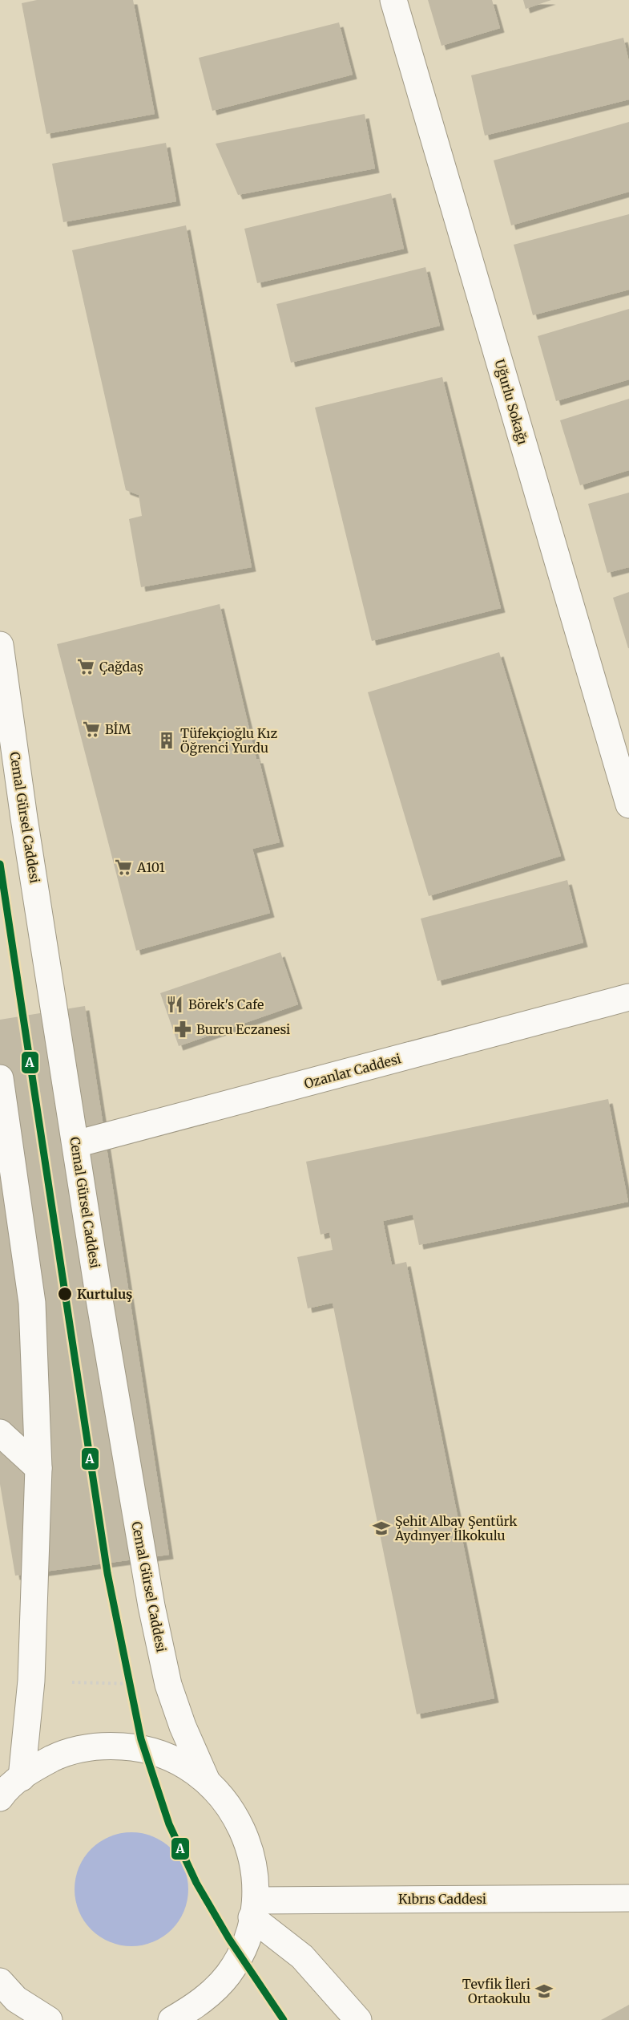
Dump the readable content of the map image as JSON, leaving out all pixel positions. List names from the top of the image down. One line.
{"streets":{"main road":["Uğurlu Sokağı","Cemal Gürsel Caddesi","Ozanlar Caddesi","Kıbrıs Caddesi"]},"crossings":[["Cemal Gürsel Caddesi","Ozanlar Caddesi"]],"places":{"supermarket":["Çağdaş","BİM","A101"],"building":["Tüfekçioğlu Kız Öğrenci Yurdu"],"restaurant":["Börek's Cafe"],"pharmacy":["Burcu Eczanesi"],"other":["Kurtuluş"],"school or university":["Şehit Albay Şentürk Aydınyer İlkokulu","Tevfik İleri Ortaokulu"]},"lines":["transit line A"]}
